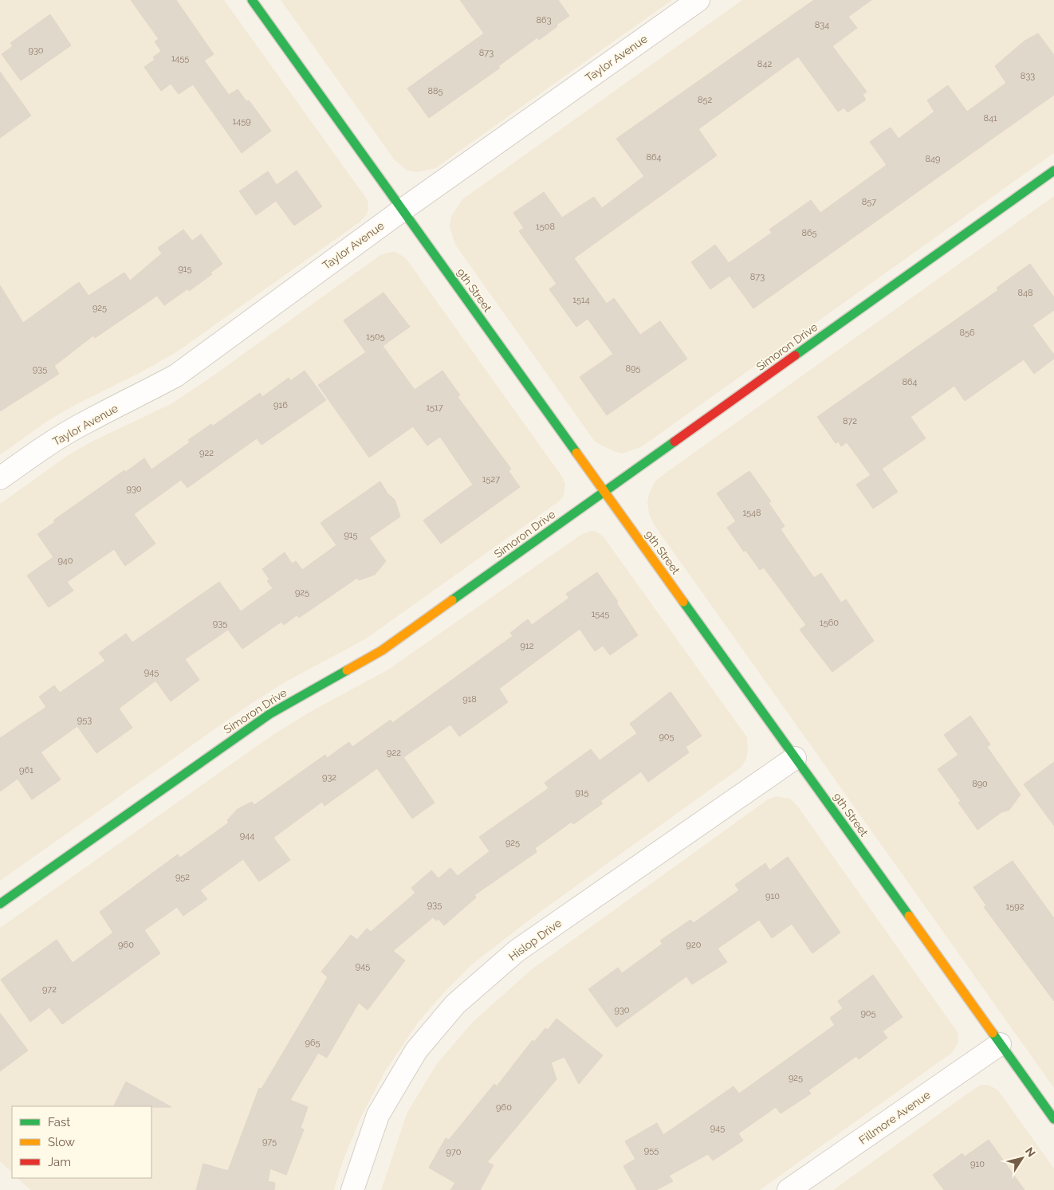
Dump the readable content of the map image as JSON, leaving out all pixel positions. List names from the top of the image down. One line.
{"streets":{"street":["Taylor Avenue","9th Street","Simoron Drive","Hislop Drive","Fillmore Avenue"]},"crossings":[["Taylor Avenue","9th Street"],["9th Street","Simoron Drive"],["9th Street","Hislop Drive"],["9th Street","Fillmore Avenue"]],"house_numbers":["863","834","930","873","1455","842","833","885","852","841","1459","864","849","857","1508","865","915","873","848","1514","925","856","1505","895","935","864","916","1517","872","922","1527","930","1548","915","940","925","1545","1560","935","912","945","918","953","905","922","961","932","890","915","944","925","952","910","935","1592","960","920","945","972","930","905","965","925","960","945","975","955","970","910"],"legend":["Fast","Slow","Jam"],"north":"top right"}
